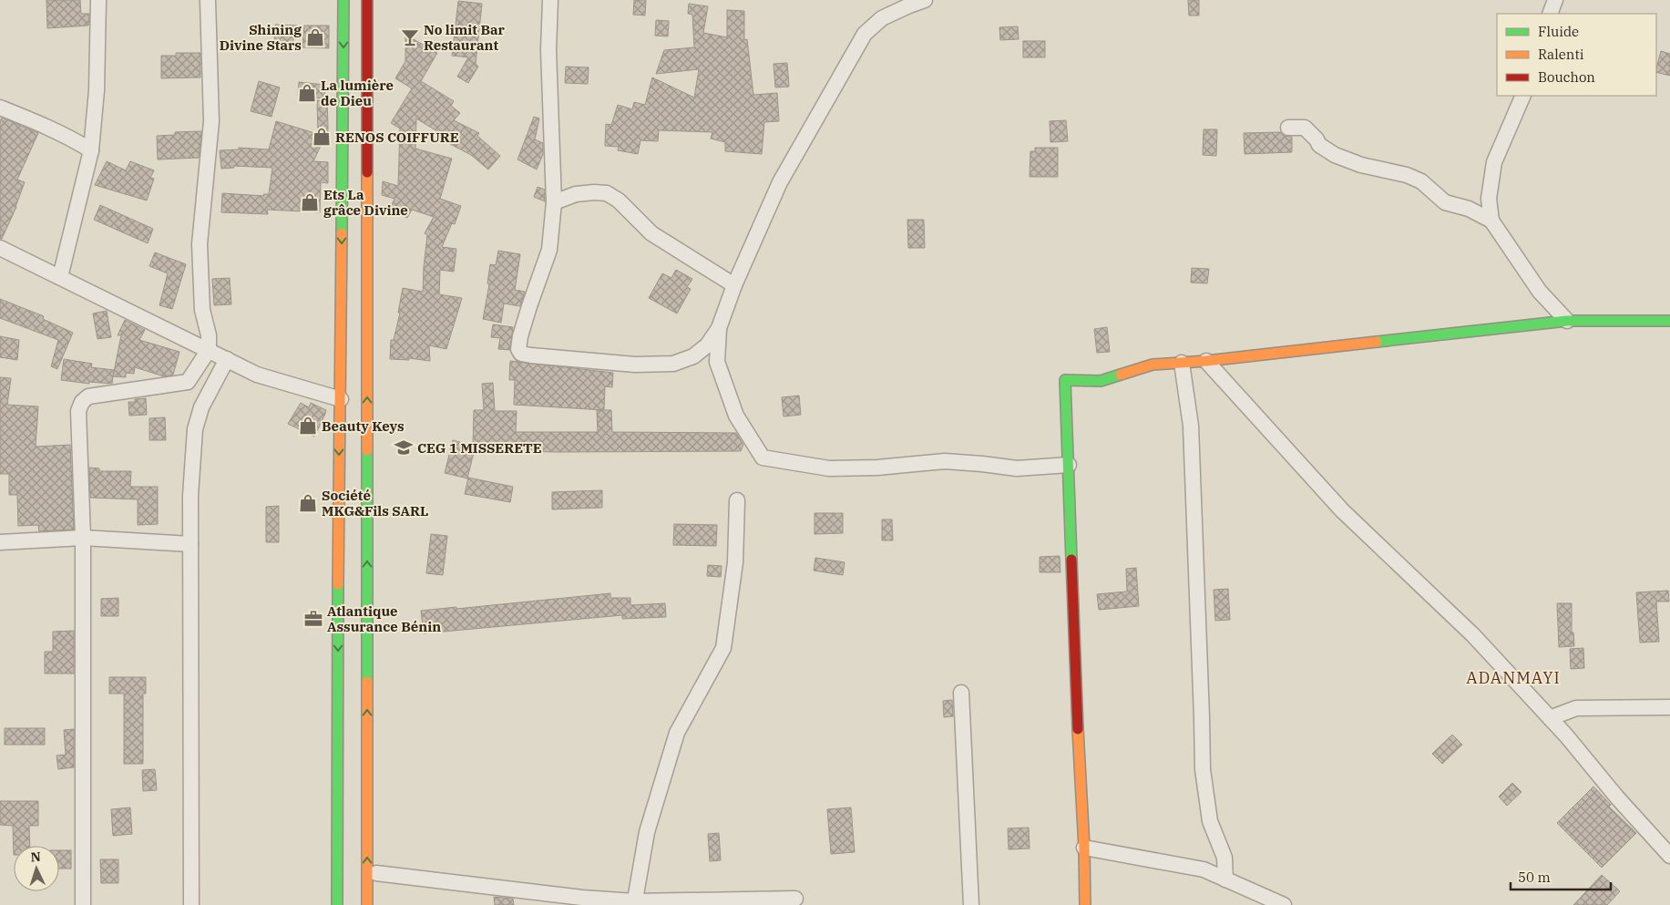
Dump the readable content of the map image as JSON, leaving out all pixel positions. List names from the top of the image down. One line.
{"districts":["ADANMAYI"],"places":{"shop":["Shining Divine Stars","La lumière de Dieu","RENOS COIFFURE","Ets La grâce Divine","Beauty Keys","Société MKG&Fils SARL"],"bar":["No limit Bar Restaurant"],"school or university":["CEG 1 MISSERETE"],"office":["Atlantique Assurance Bénin"]},"legend":["Fluide","Ralenti","Bouchon"],"scale_bar":"50 m","north":"top"}
